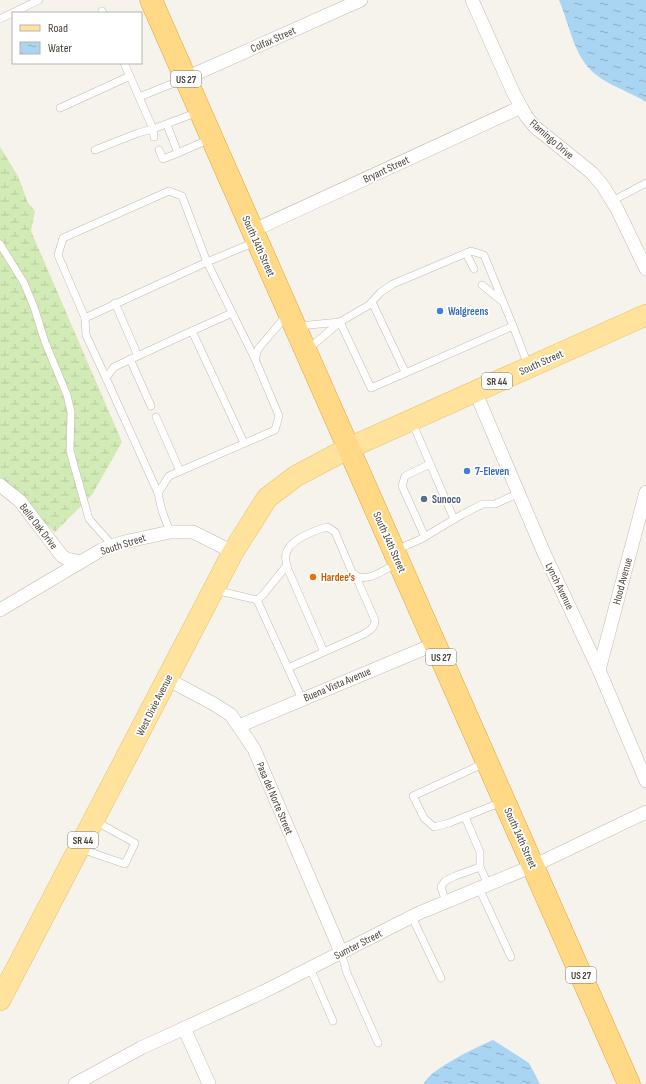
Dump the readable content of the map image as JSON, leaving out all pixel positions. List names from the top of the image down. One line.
{"streets":{"highway":["US 27","South 14th Street"],"main road":["South Street","SR 44","West Dixie Avenue"],"street":["Colfax Street","Flamingo Drive","Bryant Street","Belle Oak Drive","Hood Avenue","Lynch Avenue","Buena Vista Avenue","Pasa del Norte Street","Sumter Street"]},"crossings":[["Colfax Street","South 14th Street"],["Flamingo Drive","Bryant Street"],["Bryant Street","South 14th Street"],["South 14th Street","South Street"],["South 14th Street","Buena Vista Avenue"],["South 14th Street","West Dixie Avenue"],["South 14th Street","Sumter Street"],["South Street","Belle Oak Drive"],["South Street","Lynch Avenue"],["South Street","West Dixie Avenue"],["Hood Avenue","Lynch Avenue"],["Buena Vista Avenue","Pasa del Norte Street"],["West Dixie Avenue","Pasa del Norte Street"],["Pasa del Norte Street","Sumter Street"]],"places":["Walgreens","7-Eleven","Sunoco","Hardee's"],"legend":["Road","Water"]}
